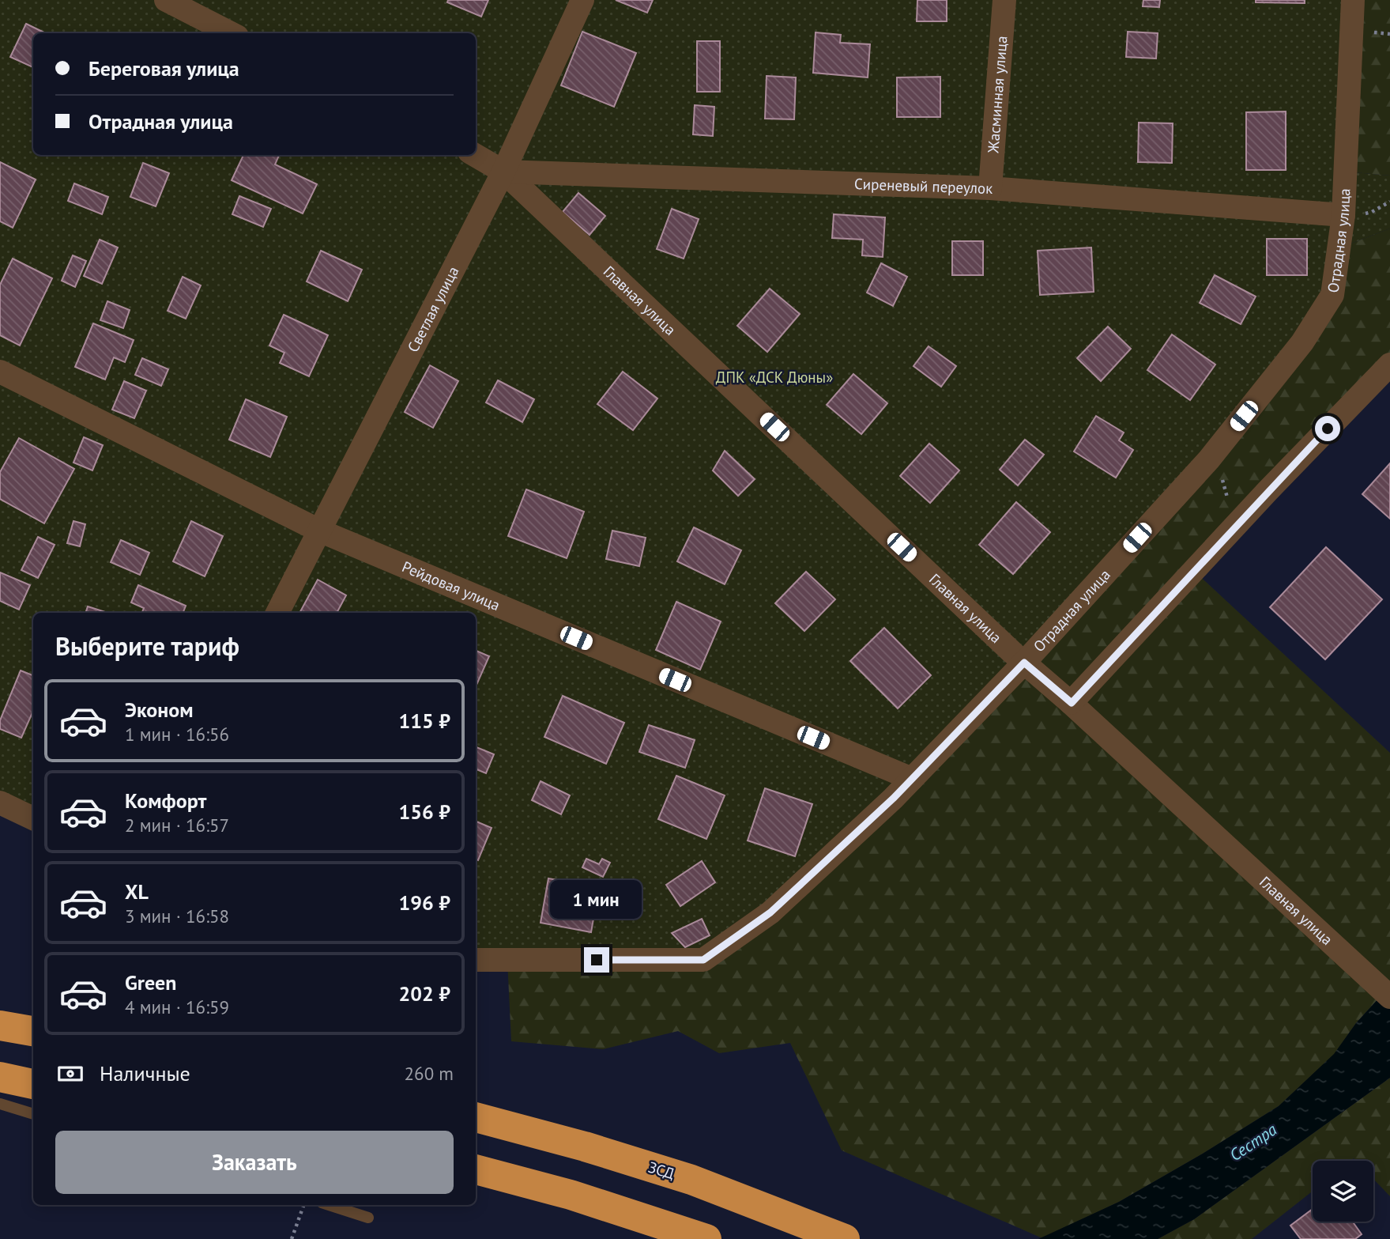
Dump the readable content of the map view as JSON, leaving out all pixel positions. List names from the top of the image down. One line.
{"streets":{"highway":["ЗСД"],"street":["Жасминная улица","Сиреневый переулок","Отрадная улица","Главная улица","Светлая улица","Рейдовая улица"]},"crossings":[["Жасминная улица","Сиреневый переулок"],["Сиреневый переулок","Отрадная улица"],["Сиреневый переулок","Главная улица"],["Сиреневый переулок","Светлая улица"],["Отрадная улица","Главная улица"],["Отрадная улица","Рейдовая улица"],["Главная улица","Светлая улица"],["Светлая улица","Рейдовая улица"]],"water":["Сестра"],"parks":["ДПК «ДСК Дюны»"],"page":{"banner":["Береговая улица","Отрадная улица"],"heading":"Выберите тариф","list":[{"name":"Эконом","note":"1 мин · 16:56","value":"115 ₽"},{"name":"Комфорт","note":"2 мин · 16:57","value":"156 ₽"},{"name":"XL","note":"3 мин · 16:58","value":"196 ₽"},{"name":"Green","note":"4 мин · 16:59","value":"202 ₽"}],"bubble":"1 мин","pay":["Наличные","260 m"],"buttons":"Заказать"}}
